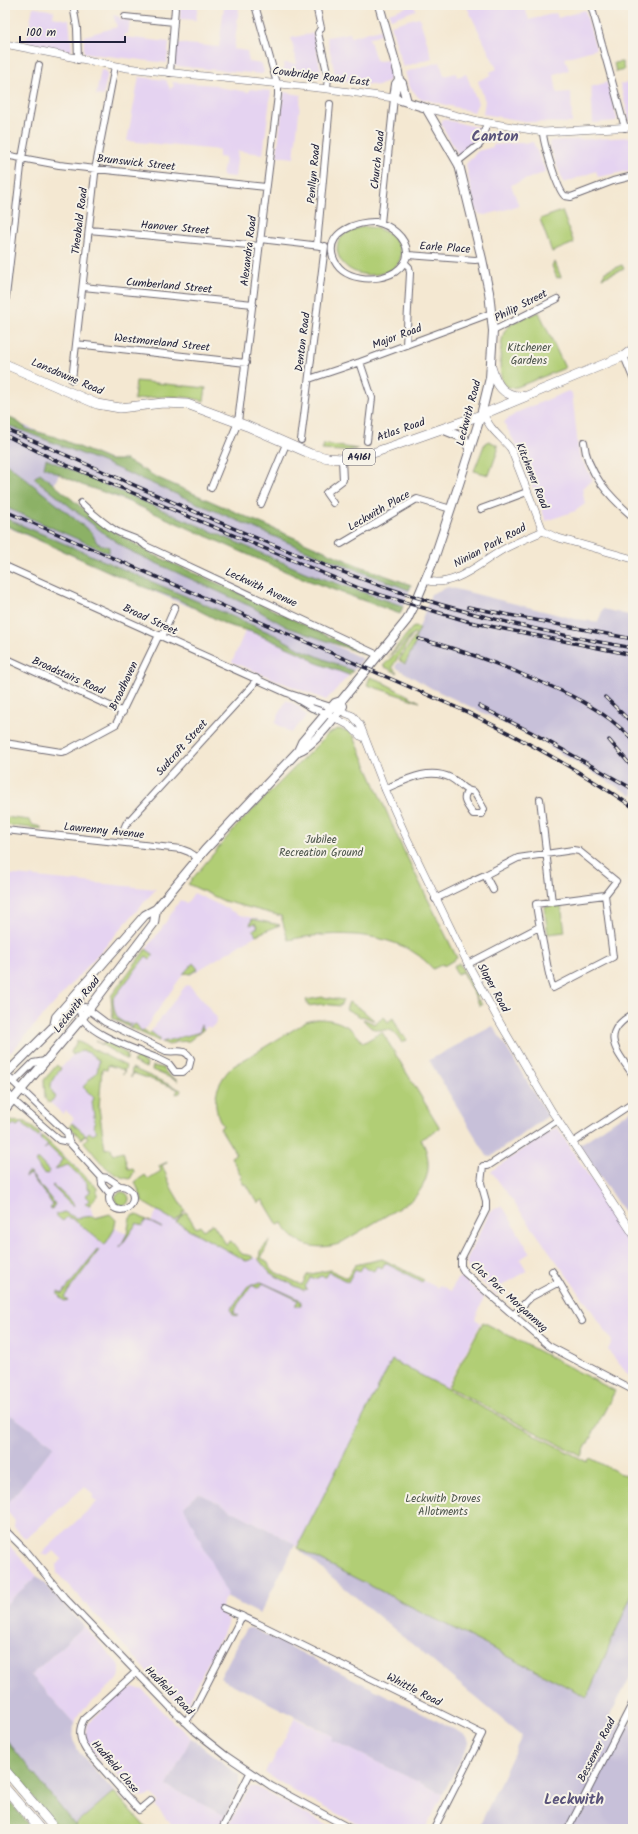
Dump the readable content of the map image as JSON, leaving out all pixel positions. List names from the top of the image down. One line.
{"streets":{"main road":["Cowbridge Road East","Lansdowne Road","Leckwith Road","Atlas Road","A4161"],"street":["Church Road","Brunswick Street","Penllyn Road","Theobald Road","Hanover Street","Earle Place","Alexandra Road","Cumberland Street","Philip Street","Major Road","Denton Road","Westmoreland Street","Kitchener Road","Leckwith Place","Ninian Park Road","Leckwith Avenue","Broad Street","Broadstairs Road","Broadhaven","Sudcroft Street","Lawrenny Avenue","Sloper Road","Clos Parc Morgannwg","Whittle Road","Hadfield Road","Bessemer Road","Hadfield Close"]},"crossings":[["Cowbridge Road East","Church Road"],["Cowbridge Road East","Theobald Road"],["Cowbridge Road East","Alexandra Road"],["Cowbridge Road East","Leckwith Road"],["Church Road","Hanover Street"],["Church Road","Earle Place"],["Brunswick Street","Theobald Road"],["Brunswick Street","Alexandra Road"],["Penllyn Road","Hanover Street"],["Theobald Road","Hanover Street"],["Theobald Road","Cumberland Street"],["Theobald Road","Westmoreland Street"],["Hanover Street","Earle Place"],["Hanover Street","Alexandra Road"],["Hanover Street","Denton Road"],["Earle Place","Leckwith Road"],["Alexandra Road","Cumberland Street"],["Alexandra Road","Westmoreland Street"],["Alexandra Road","Lansdowne Road"],["Alexandra Road","Atlas Road"],["Philip Street","Leckwith Road"],["Major Road","Denton Road"],["Major Road","Leckwith Road"],["Lansdowne Road","Atlas Road"],["Leckwith Road","Atlas Road"],["Leckwith Road","A4161"],["Leckwith Road","Kitchener Road"],["Leckwith Road","Leckwith Place"],["Leckwith Road","Ninian Park Road"],["Leckwith Road","Leckwith Avenue"],["Leckwith Road","Broad Street"],["Leckwith Road","Lawrenny Avenue"],["Leckwith Road","Sloper Road"],["Atlas Road","A4161"],["Atlas Road","Kitchener Road"],["A4161","Kitchener Road"],["Kitchener Road","Ninian Park Road"],["Broad Street","Broadhaven"],["Broad Street","Sudcroft Street"],["Broad Street","Sloper Road"],["Broadstairs Road","Broadhaven"],["Sloper Road","Clos Parc Morgannwg"],["Hadfield Road","Hadfield Close"]],"districts":["Canton","Leckwith"],"parks":["Kitchener Gardens","Jubilee Recreation Ground","Leckwith Droves Allotments"],"scale_bar":"100 m"}
